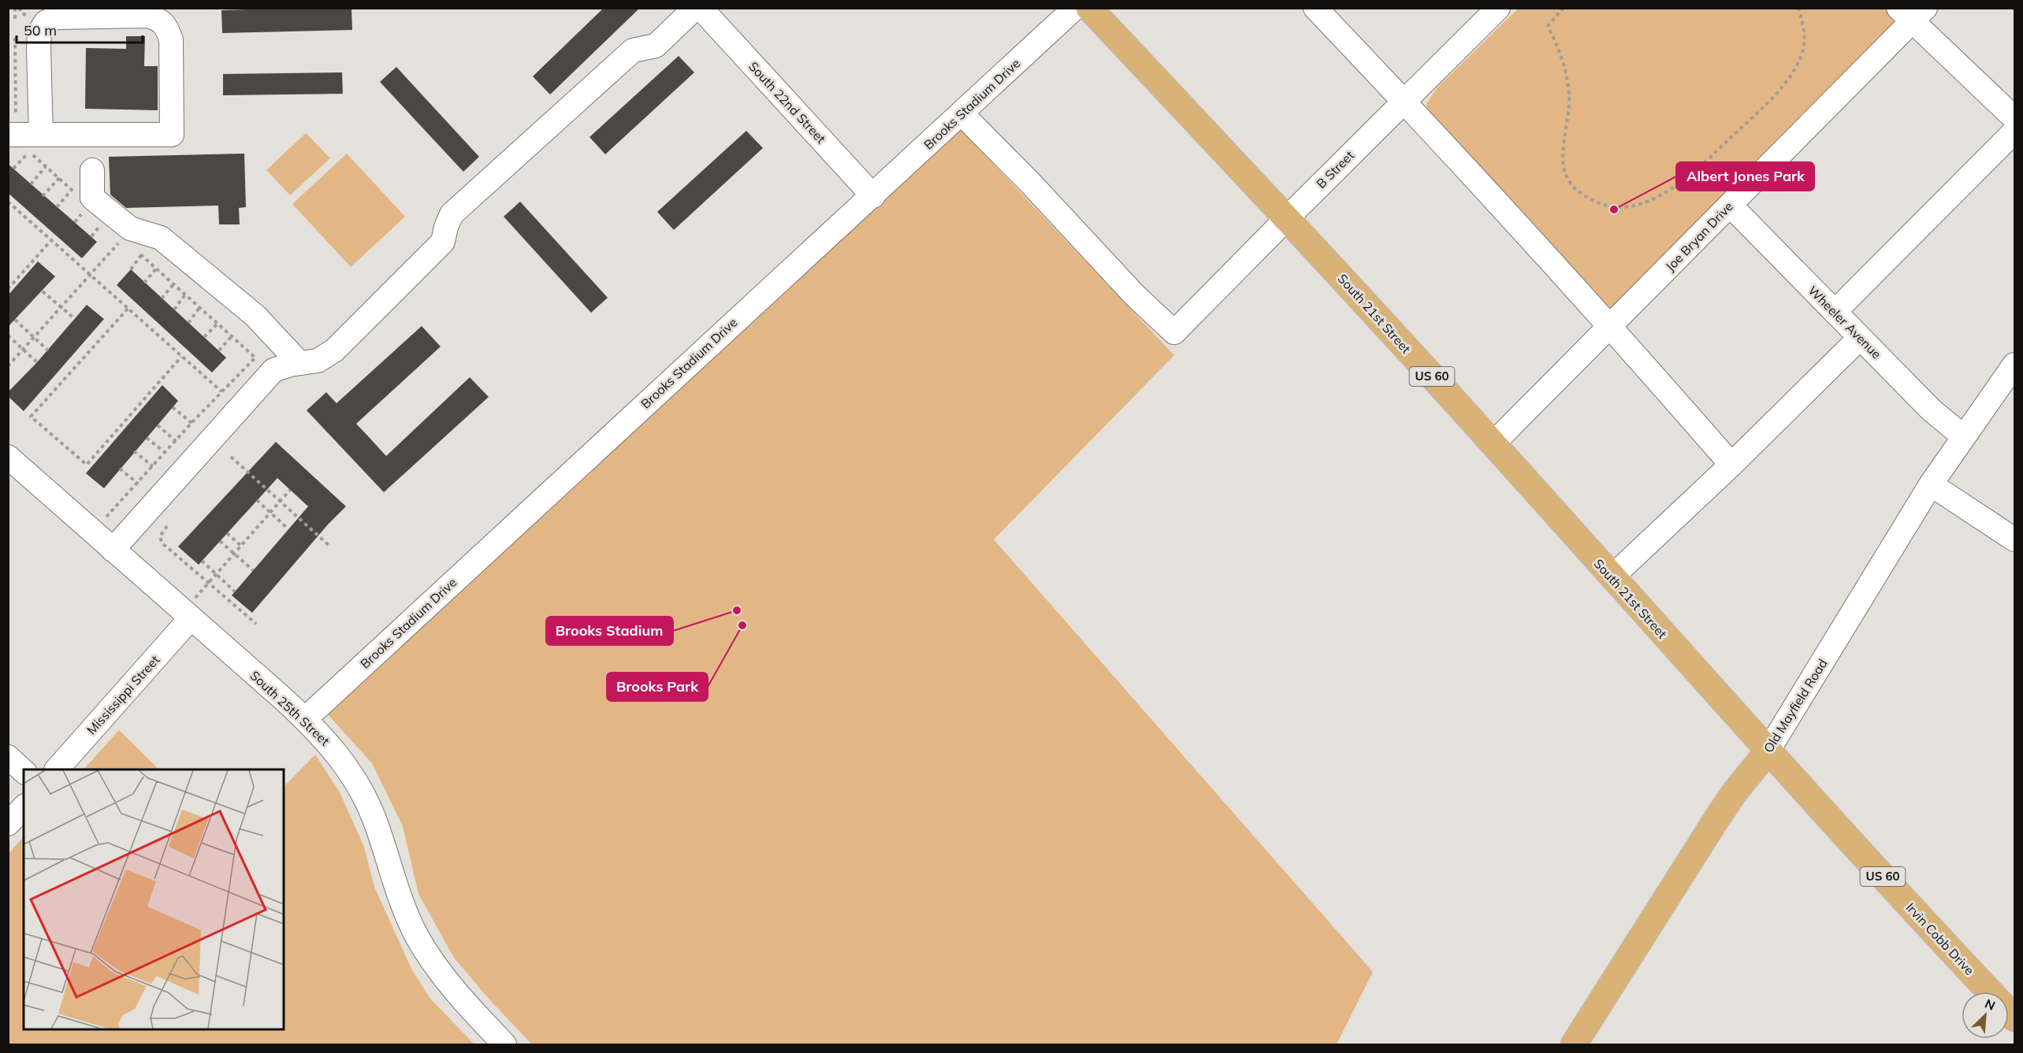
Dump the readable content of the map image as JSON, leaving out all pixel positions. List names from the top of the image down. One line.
{"streets":{"main road":["South 21st Street","US 60","Old Mayfield Road","Irvin Cobb Drive"],"street":["South 22nd Street","Brooks Stadium Drive","B Street","Joe Bryan Drive","Wheeler Avenue","Mississippi Street","South 25th Street"]},"crossings":[["South 22nd Street","Brooks Stadium Drive"],["Brooks Stadium Drive","B Street"],["Brooks Stadium Drive","South 25th Street"],["B Street","South 21st Street"],["Joe Bryan Drive","South 21st Street"],["Joe Bryan Drive","Wheeler Avenue"],["South 21st Street","Old Mayfield Road"],["South 21st Street","Irvin Cobb Drive"],["Wheeler Avenue","Old Mayfield Road"],["Mississippi Street","South 25th Street"],["Old Mayfield Road","Irvin Cobb Drive"]],"places":["Albert Jones Park","Brooks Stadium","Brooks Park"],"scale_bar":"50 m","north":"top right"}
